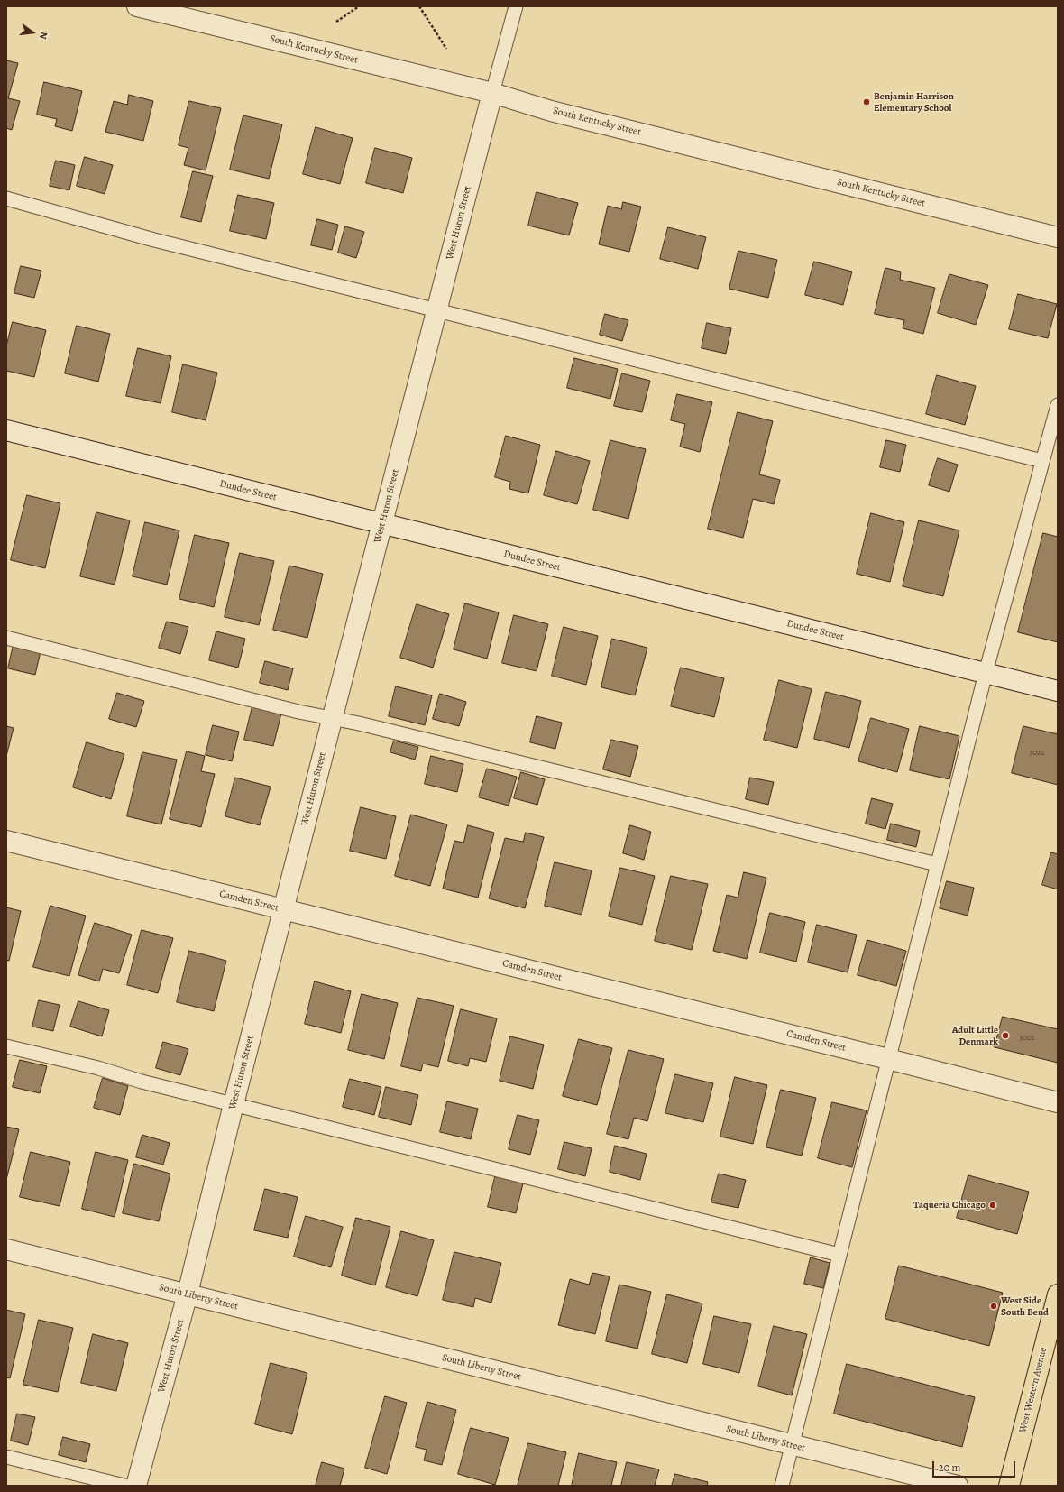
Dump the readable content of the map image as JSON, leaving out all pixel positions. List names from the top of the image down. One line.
{"streets":{"main road":["West Western Avenue"],"street":["South Kentucky Street","West Huron Street","Dundee Street","Camden Street","South Liberty Street"]},"crossings":[["South Kentucky Street","West Huron Street"],["West Huron Street","Dundee Street"],["West Huron Street","Camden Street"],["West Huron Street","South Liberty Street"]],"places":["Benjamin Harrison Elementary School","Adult Little Denmark","Taqueria Chicago","West Side South Bend"],"house_numbers":["3022","3002"],"scale_bar":"20 m","north":"right"}
